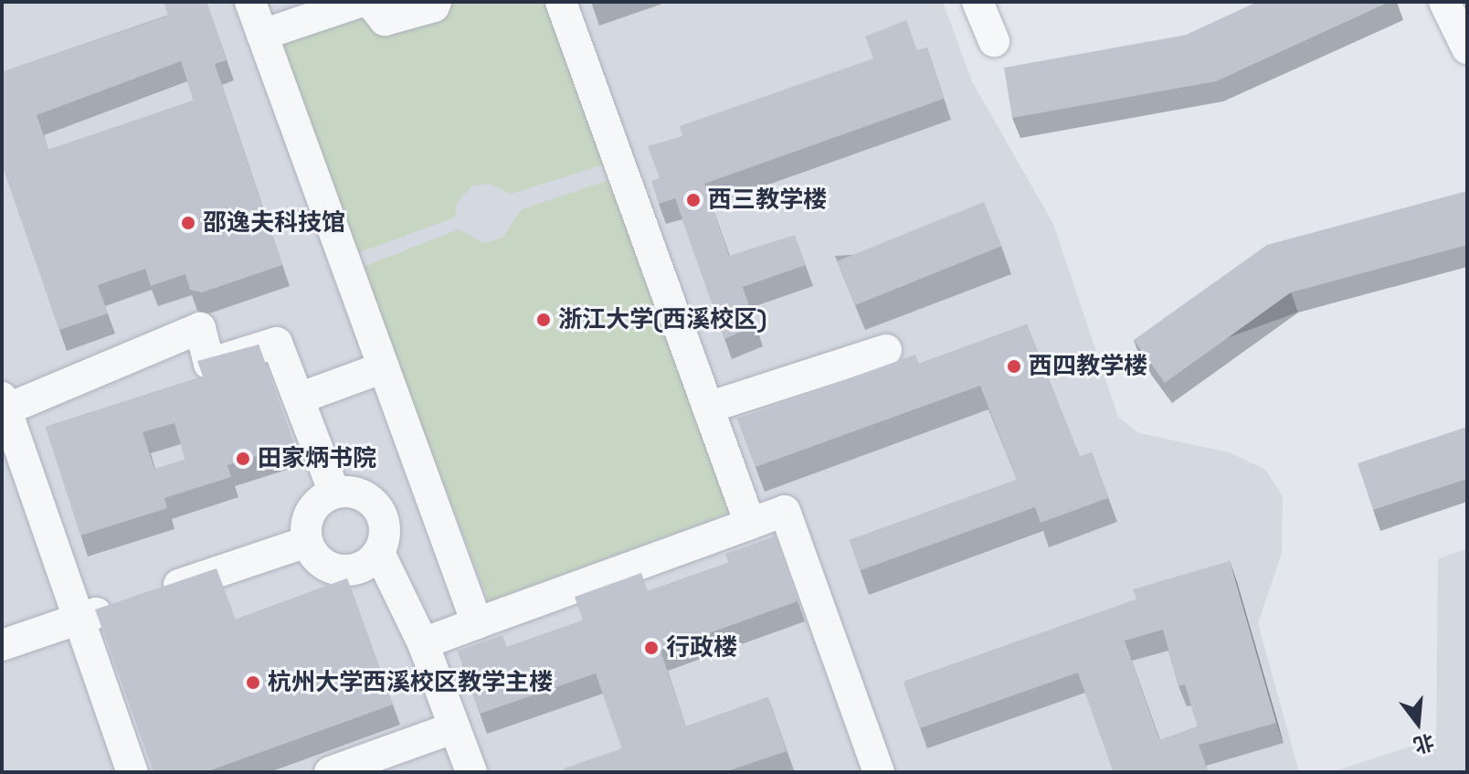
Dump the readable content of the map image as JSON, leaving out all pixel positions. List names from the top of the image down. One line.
{"places":["西三教学楼","邵逸夫科技馆","浙江大学(西溪校区)","西四教学楼","田家炳书院","行政楼","杭州大学西溪校区教学主楼"],"north":"bottom"}
